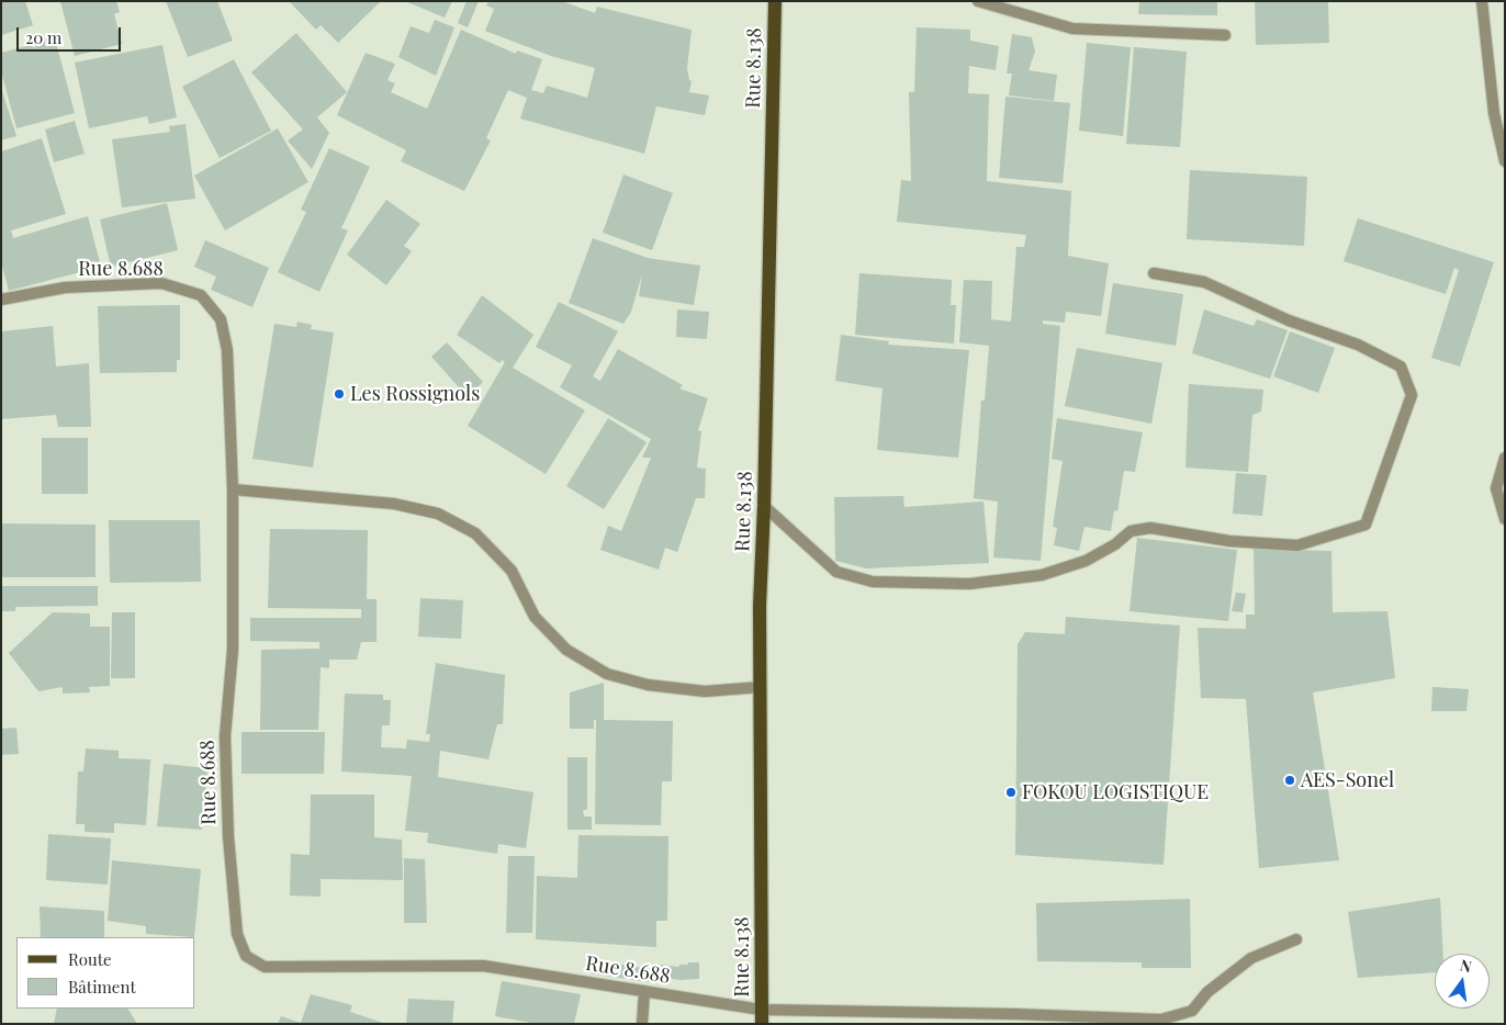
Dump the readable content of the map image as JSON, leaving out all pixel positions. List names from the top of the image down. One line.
{"streets":{"main road":["Rue 8.138"],"street":["Rue 8.688"]},"crossings":[["Rue 8.138","Rue 8.688"]],"places":["Les Rossignols","AES-Sonel","FOKOU LOGISTIQUE"],"legend":["Route","Bâtiment"],"scale_bar":"20 m","north":"top"}
